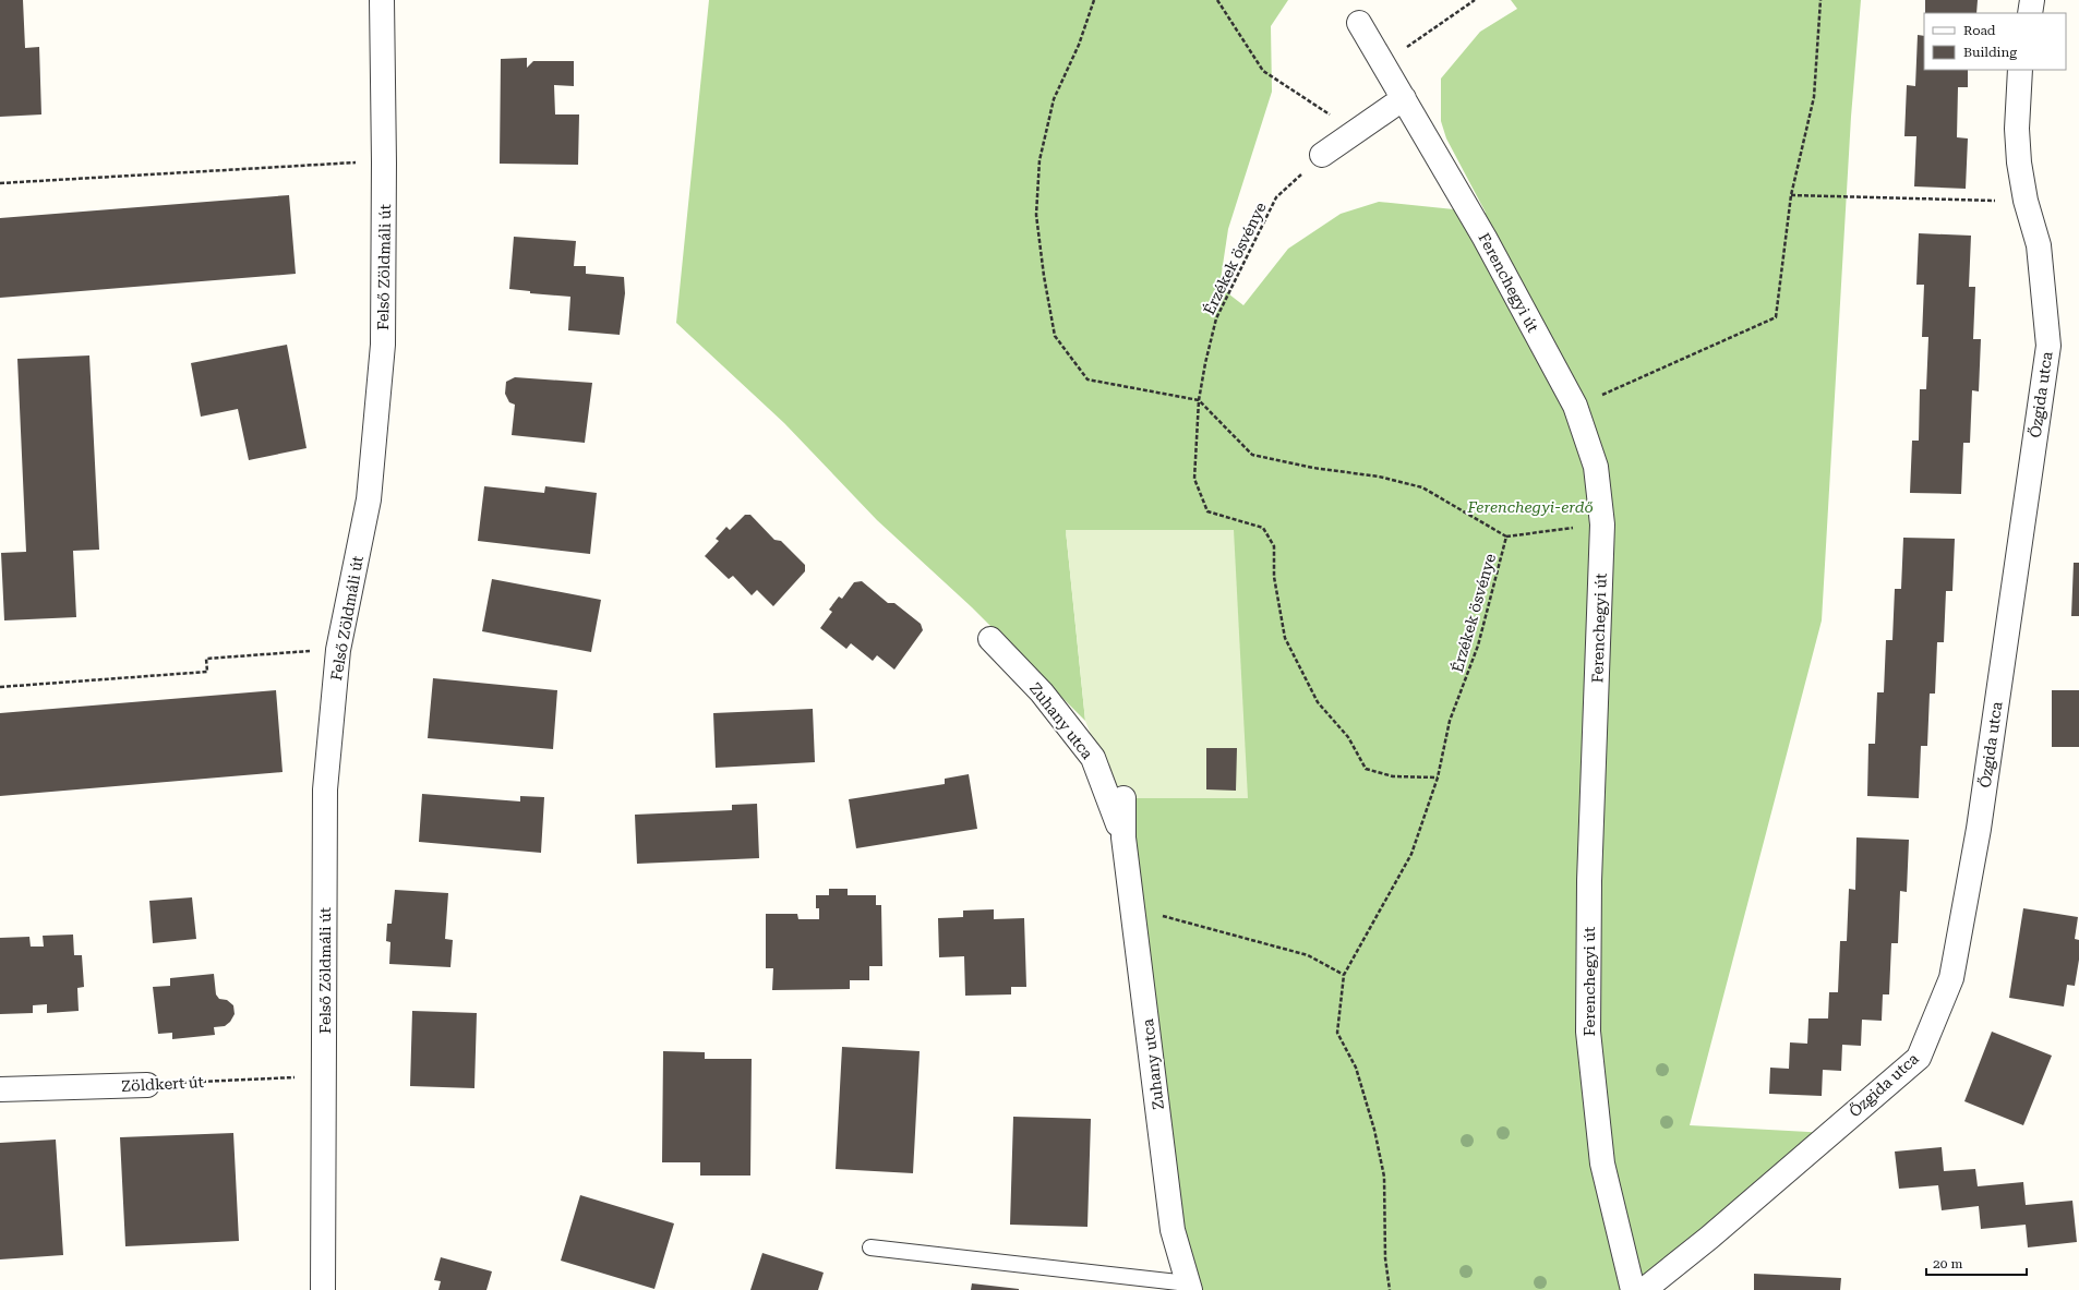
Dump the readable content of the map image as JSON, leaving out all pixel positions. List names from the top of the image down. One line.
{"streets":{"street":["Felső Zöldmáli út","Ferenchegyi út","Őzgida utca","Zuhany utca","Zöldkert út"],"path":["Érzékek ösvénye"]},"crossings":[["Felső Zöldmáli út","Zöldkert út"]],"parks":["Ferenchegyi-erdő"],"legend":["Road","Building"],"scale_bar":"20 m"}
